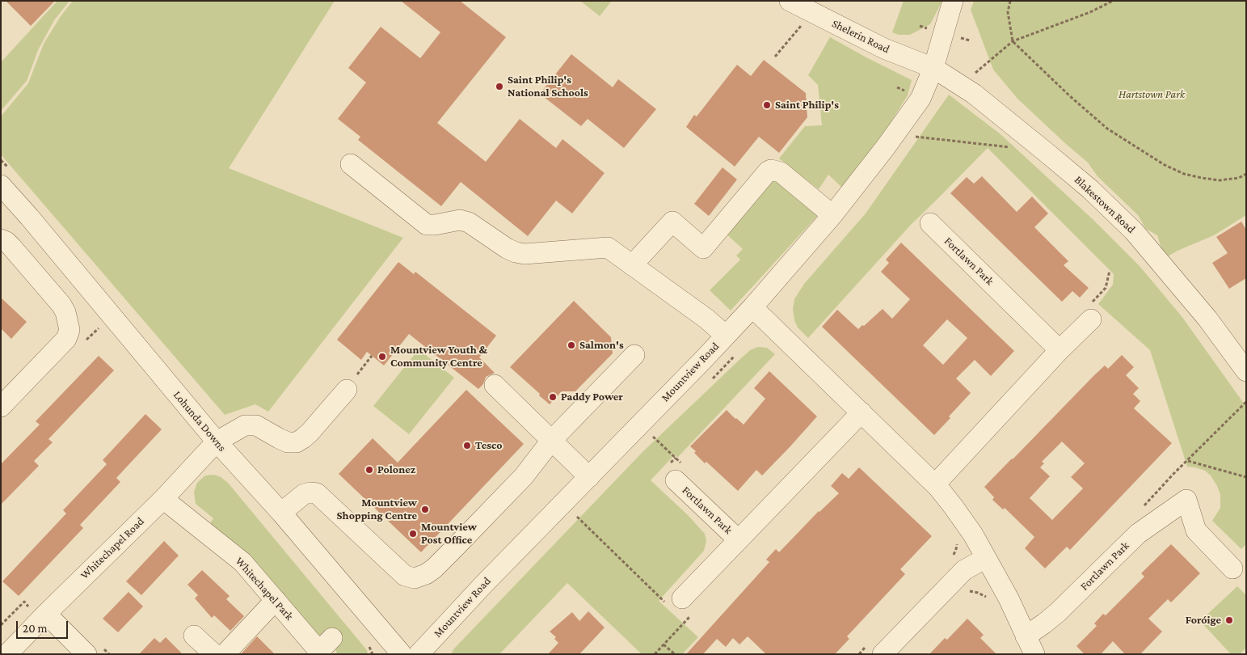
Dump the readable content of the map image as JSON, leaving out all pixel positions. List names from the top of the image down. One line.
{"streets":{"street":["Shelerin Road","Blakestown Road","Fortlawn Park","Mountview Road","Lohunda Downs","Whitechapel Road","Whitechapel Park"]},"crossings":[["Shelerin Road","Blakestown Road"],["Shelerin Road","Mountview Road"],["Blakestown Road","Mountview Road"],["Lohunda Downs","Whitechapel Road"],["Whitechapel Road","Whitechapel Park"]],"parks":["Hartstown Park"],"places":["Saint Philip's National Schools","Saint Philip's","Salmon's","Mountview Youth & Community Centre","Paddy Power","Tesco","Polonez","Mountview Shopping Centre","Mountview Post Office","Foróige"],"scale_bar":"20 m"}
